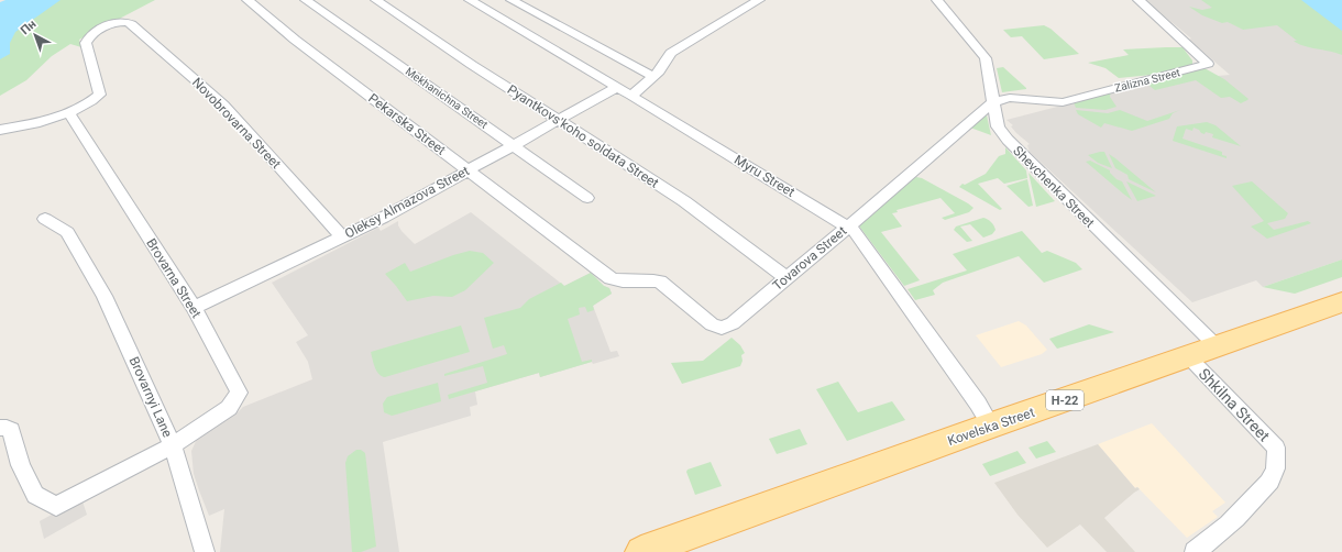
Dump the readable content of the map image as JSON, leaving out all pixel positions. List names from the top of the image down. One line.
{"streets":{"main road":["Н-22","Kovelska Street"],"street":["Zalizna Street","Mekhanichna Street","Novobrovarna Street","Pekarska Street","Pyantkovsʹkoho soldata Street","Myru Street","Shevchenka Street","Oleksy Almazova Street","Tovarova Street","Brovarna Street","Brovarnyi Lane","Shkilna Street"]},"crossings":[["Zalizna Street","Shevchenka Street"],["Zalizna Street","Tovarova Street"],["Mekhanichna Street","Oleksy Almazova Street"],["Novobrovarna Street","Oleksy Almazova Street"],["Novobrovarna Street","Brovarna Street"],["Pekarska Street","Oleksy Almazova Street"],["Pekarska Street","Tovarova Street"],["Pyantkovsʹkoho soldata Street","Oleksy Almazova Street"],["Pyantkovsʹkoho soldata Street","Tovarova Street"],["Myru Street","Oleksy Almazova Street"],["Myru Street","Tovarova Street"],["Myru Street","Kovelska Street"],["Shevchenka Street","Tovarova Street"],["Shevchenka Street","Kovelska Street"],["Oleksy Almazova Street","Brovarna Street"],["Brovarna Street","Brovarnyi Lane"],["Shkilna Street","Kovelska Street"]],"north":"top left"}
